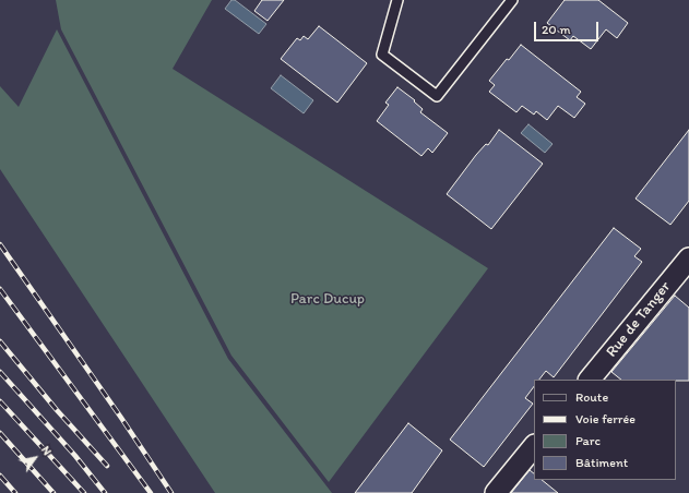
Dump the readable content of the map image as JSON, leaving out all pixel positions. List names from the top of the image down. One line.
{"streets":{"street":["Rue de Tanger"]},"parks":["Parc Ducup"],"legend":["Route","Voie ferrée","Parc","Bâtiment"],"scale_bar":"20 m","north":"top right"}
